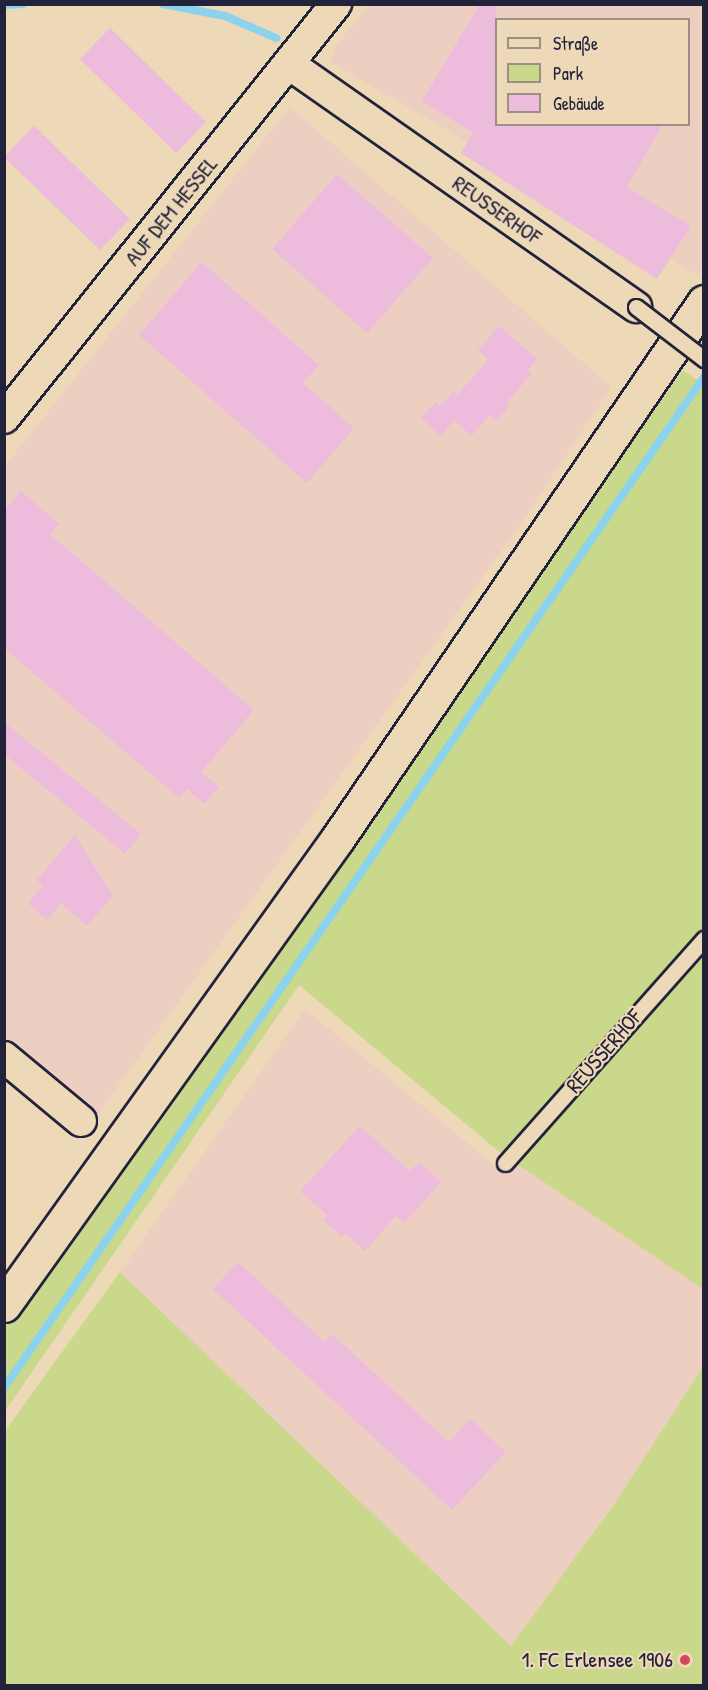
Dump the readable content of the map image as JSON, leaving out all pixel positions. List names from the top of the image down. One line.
{"streets":{"street":["REUSSERHOF","AUF DEM HESSEL"]},"crossings":[["REUSSERHOF","AUF DEM HESSEL"]],"places":["1. FC Erlensee 1906"],"legend":["Straße","Park","Gebäude"]}
